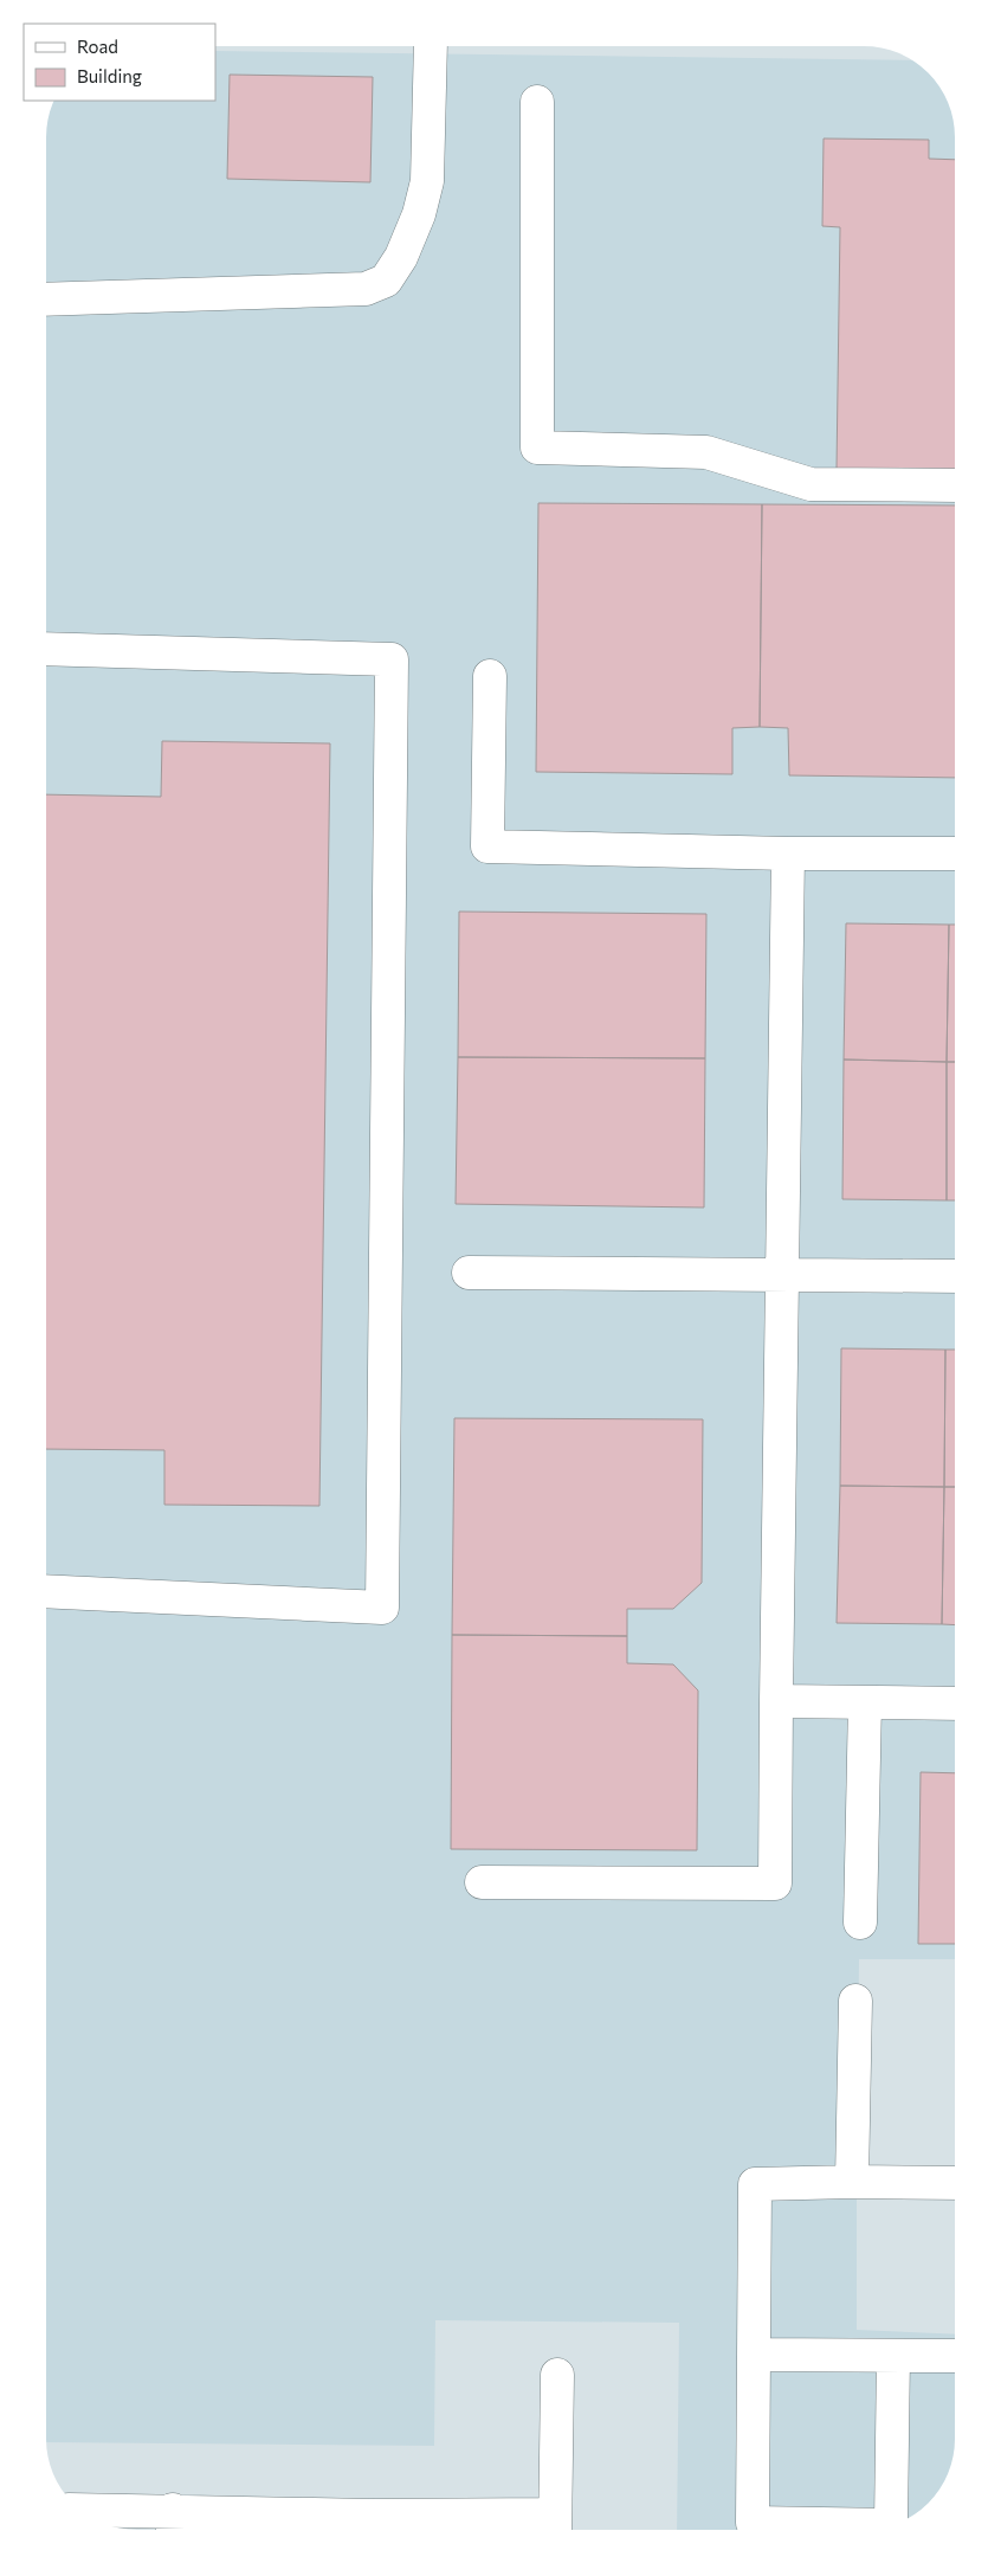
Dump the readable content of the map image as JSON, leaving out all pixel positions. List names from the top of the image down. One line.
{"legend":["Road","Building"]}
